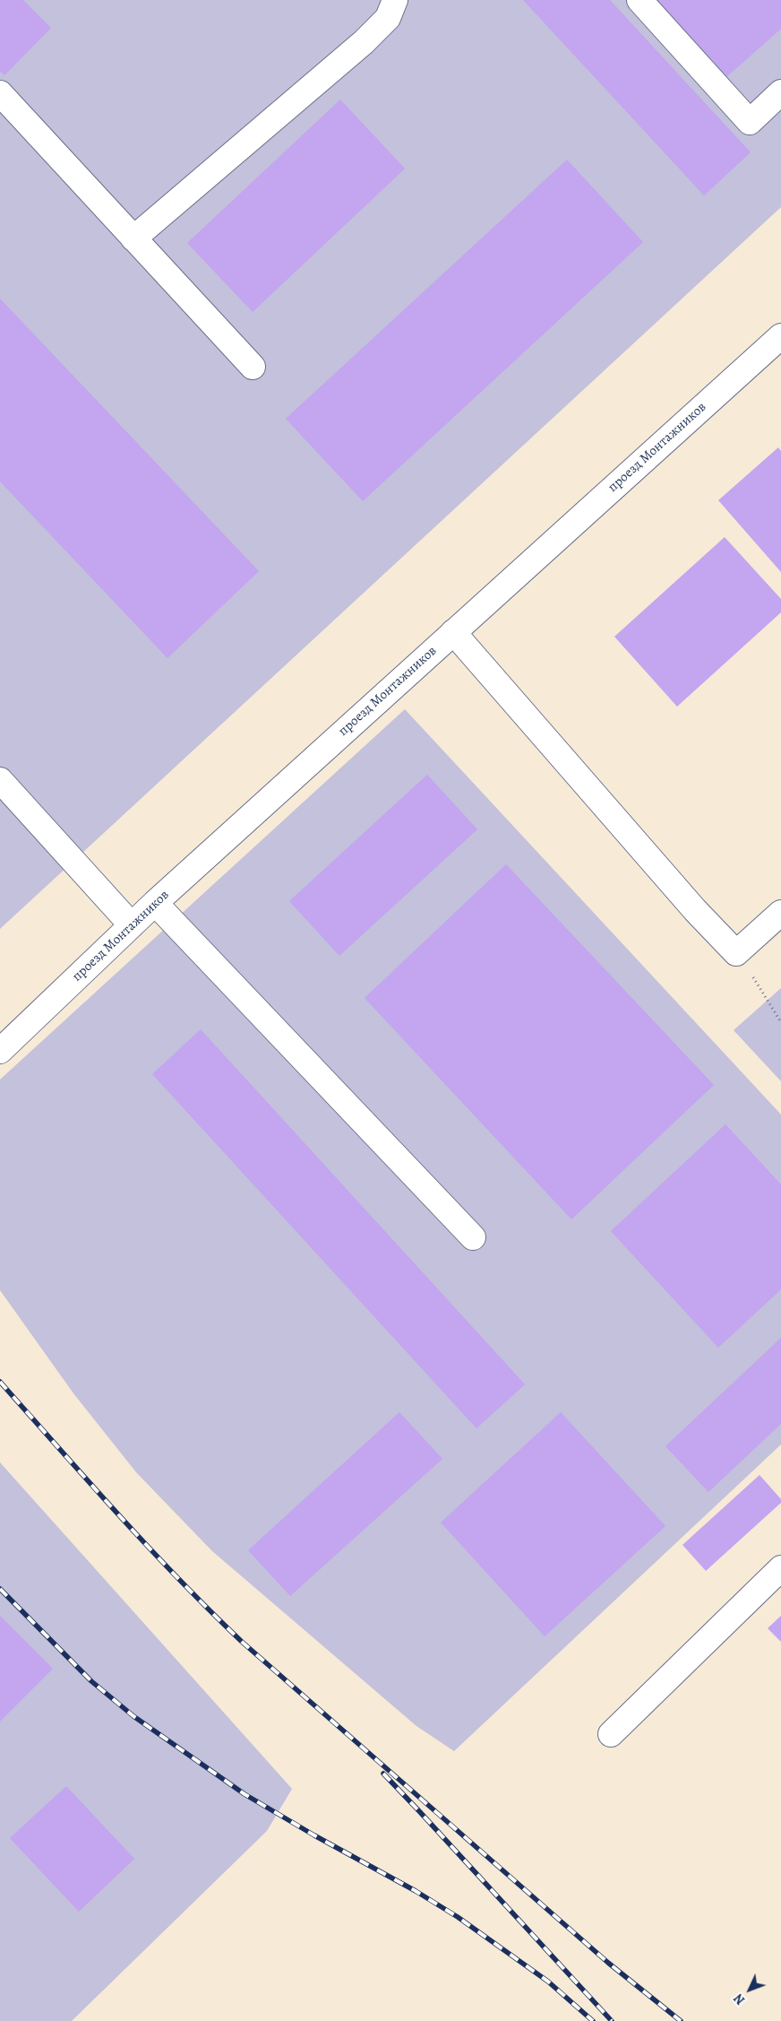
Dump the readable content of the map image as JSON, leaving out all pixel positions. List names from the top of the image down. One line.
{"streets":{"street":["проезд Монтажников"]},"north":"bottom left"}
